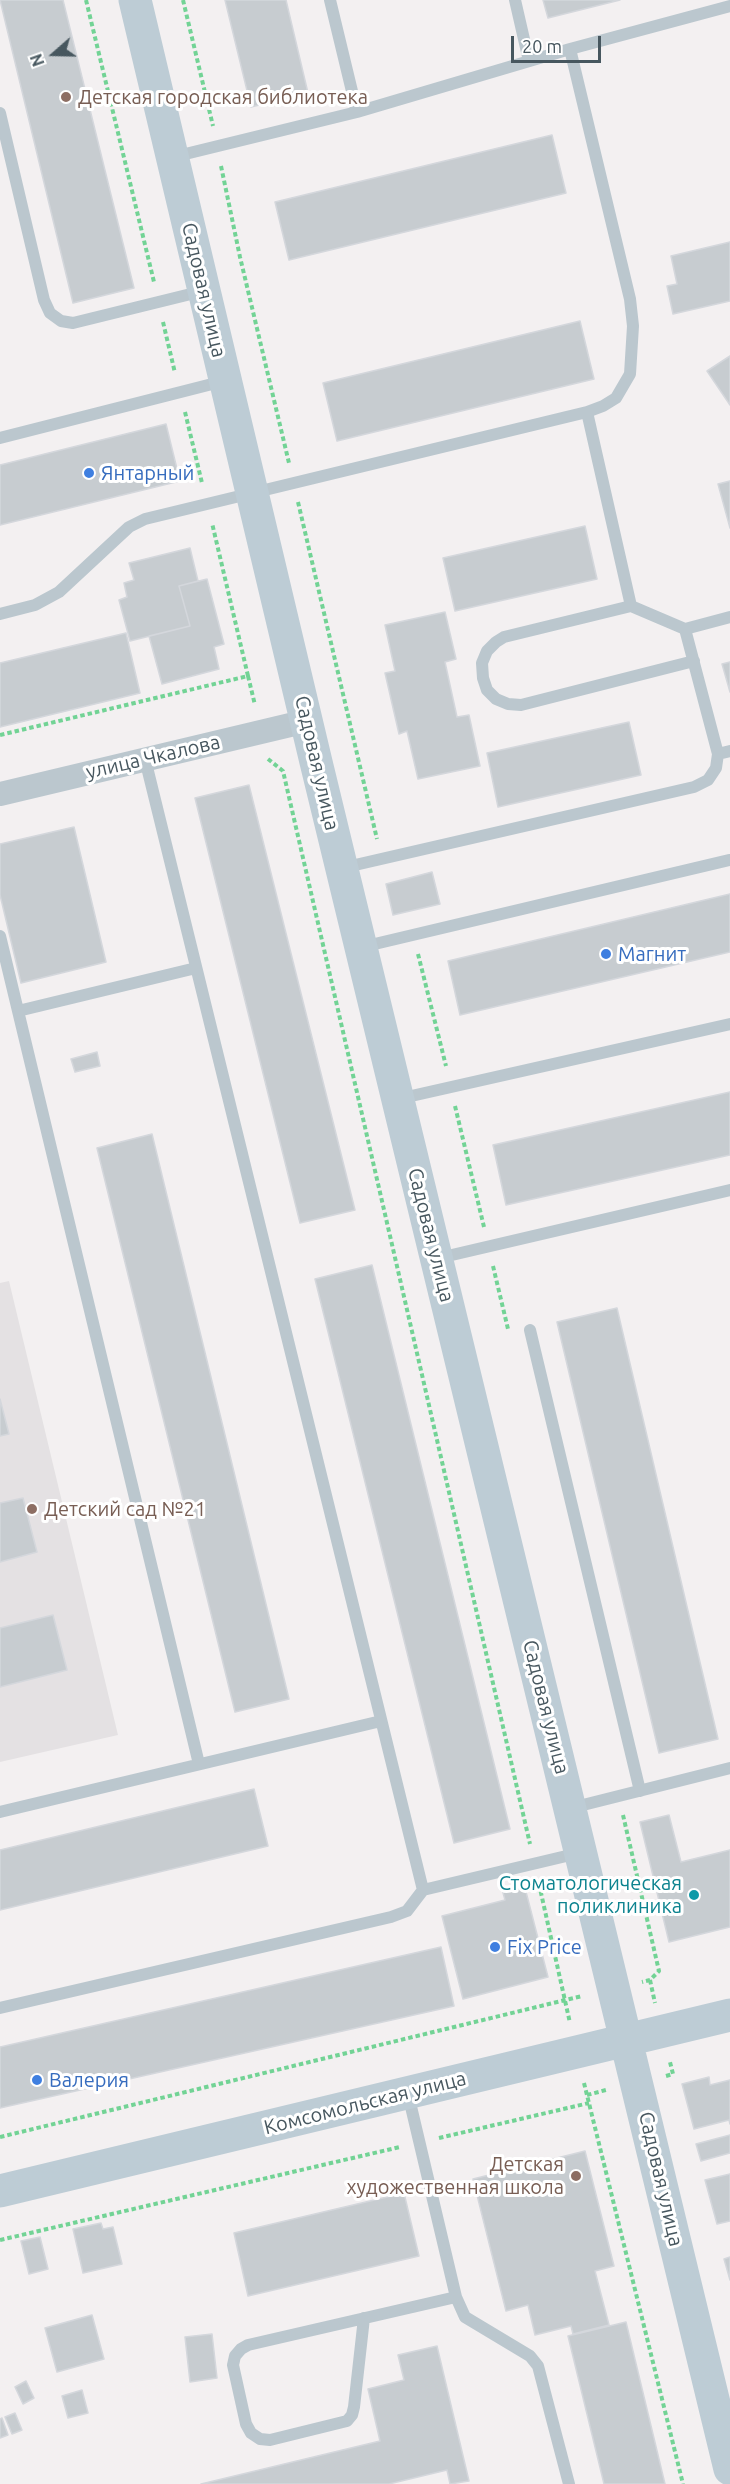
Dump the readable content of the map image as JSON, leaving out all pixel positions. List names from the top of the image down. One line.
{"streets":{"street":["Садовая улица","улица Чкалова","Комсомольская улица"]},"crossings":[["Садовая улица","улица Чкалова"],["Садовая улица","Комсомольская улица"]],"places":["Детская городская библиотека","Янтарный","Магнит","Детский сад №21","Стоматологическая поликлиника","Fix Price","Валерия","Детская художественная школа"],"scale_bar":"20 m","north":"left"}
